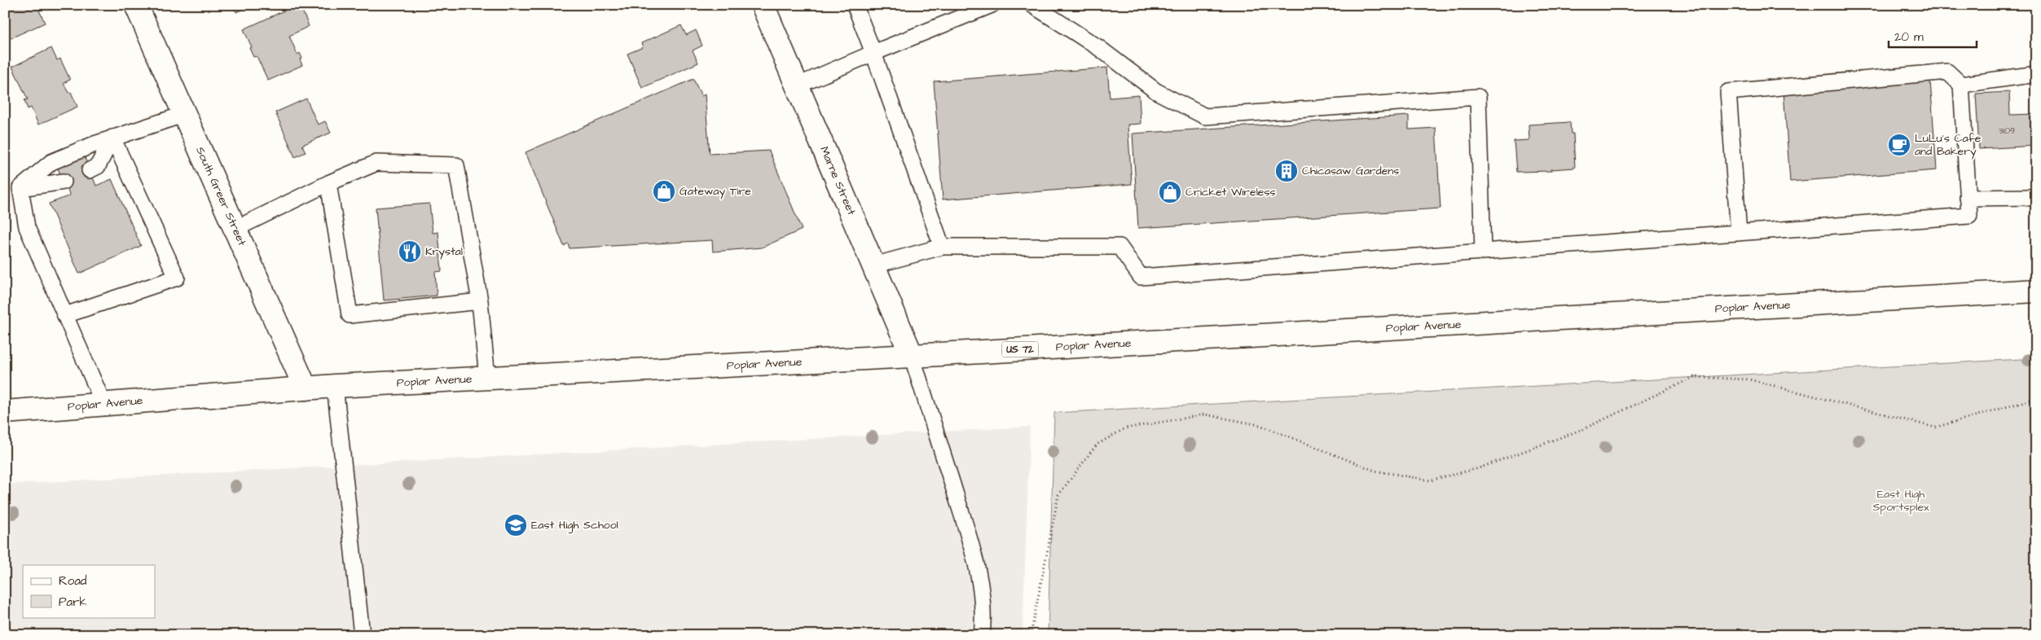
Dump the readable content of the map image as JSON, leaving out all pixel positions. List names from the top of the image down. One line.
{"streets":{"main road":["Marne Street","South Greer Street","Poplar Avenue","US 72"]},"crossings":[["Marne Street","Poplar Avenue"],["South Greer Street","Poplar Avenue"]],"parks":["East High Sportsplex"],"places":{"cafe":["LuLu's Cafe and Bakery"],"building":["Chicasaw Gardens"],"shop":["Gateway Tire","Cricket Wireless"],"restaurant":["Krystal"],"school or university":["East High School"]},"house_numbers":["3109"],"legend":["Road","Park"],"scale_bar":"20 m"}
